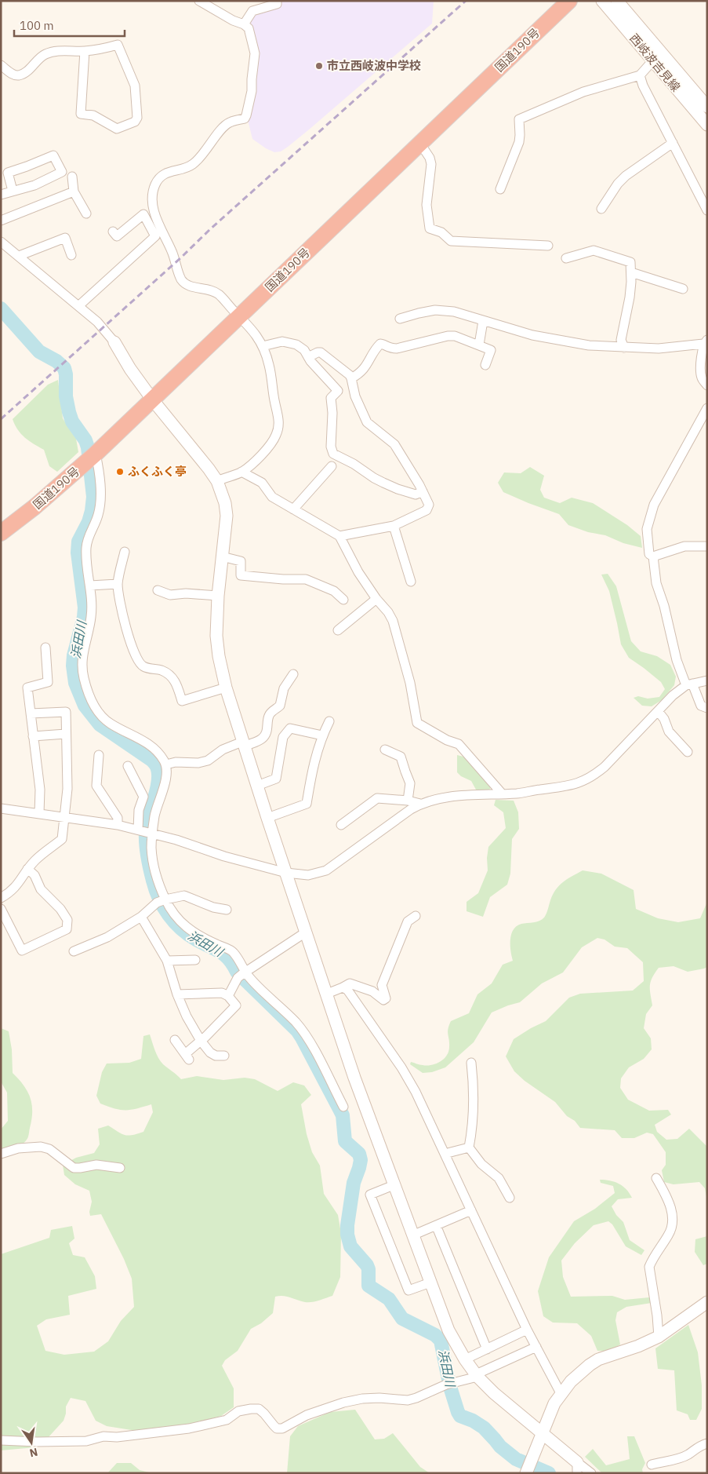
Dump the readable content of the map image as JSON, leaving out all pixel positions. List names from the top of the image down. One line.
{"streets":{"highway":["国道190号"],"street":["西岐波吉見線"]},"water":["浜田川"],"places":["市立西岐波中学校","ふくふく亭"],"scale_bar":"100 m","north":"bottom"}
